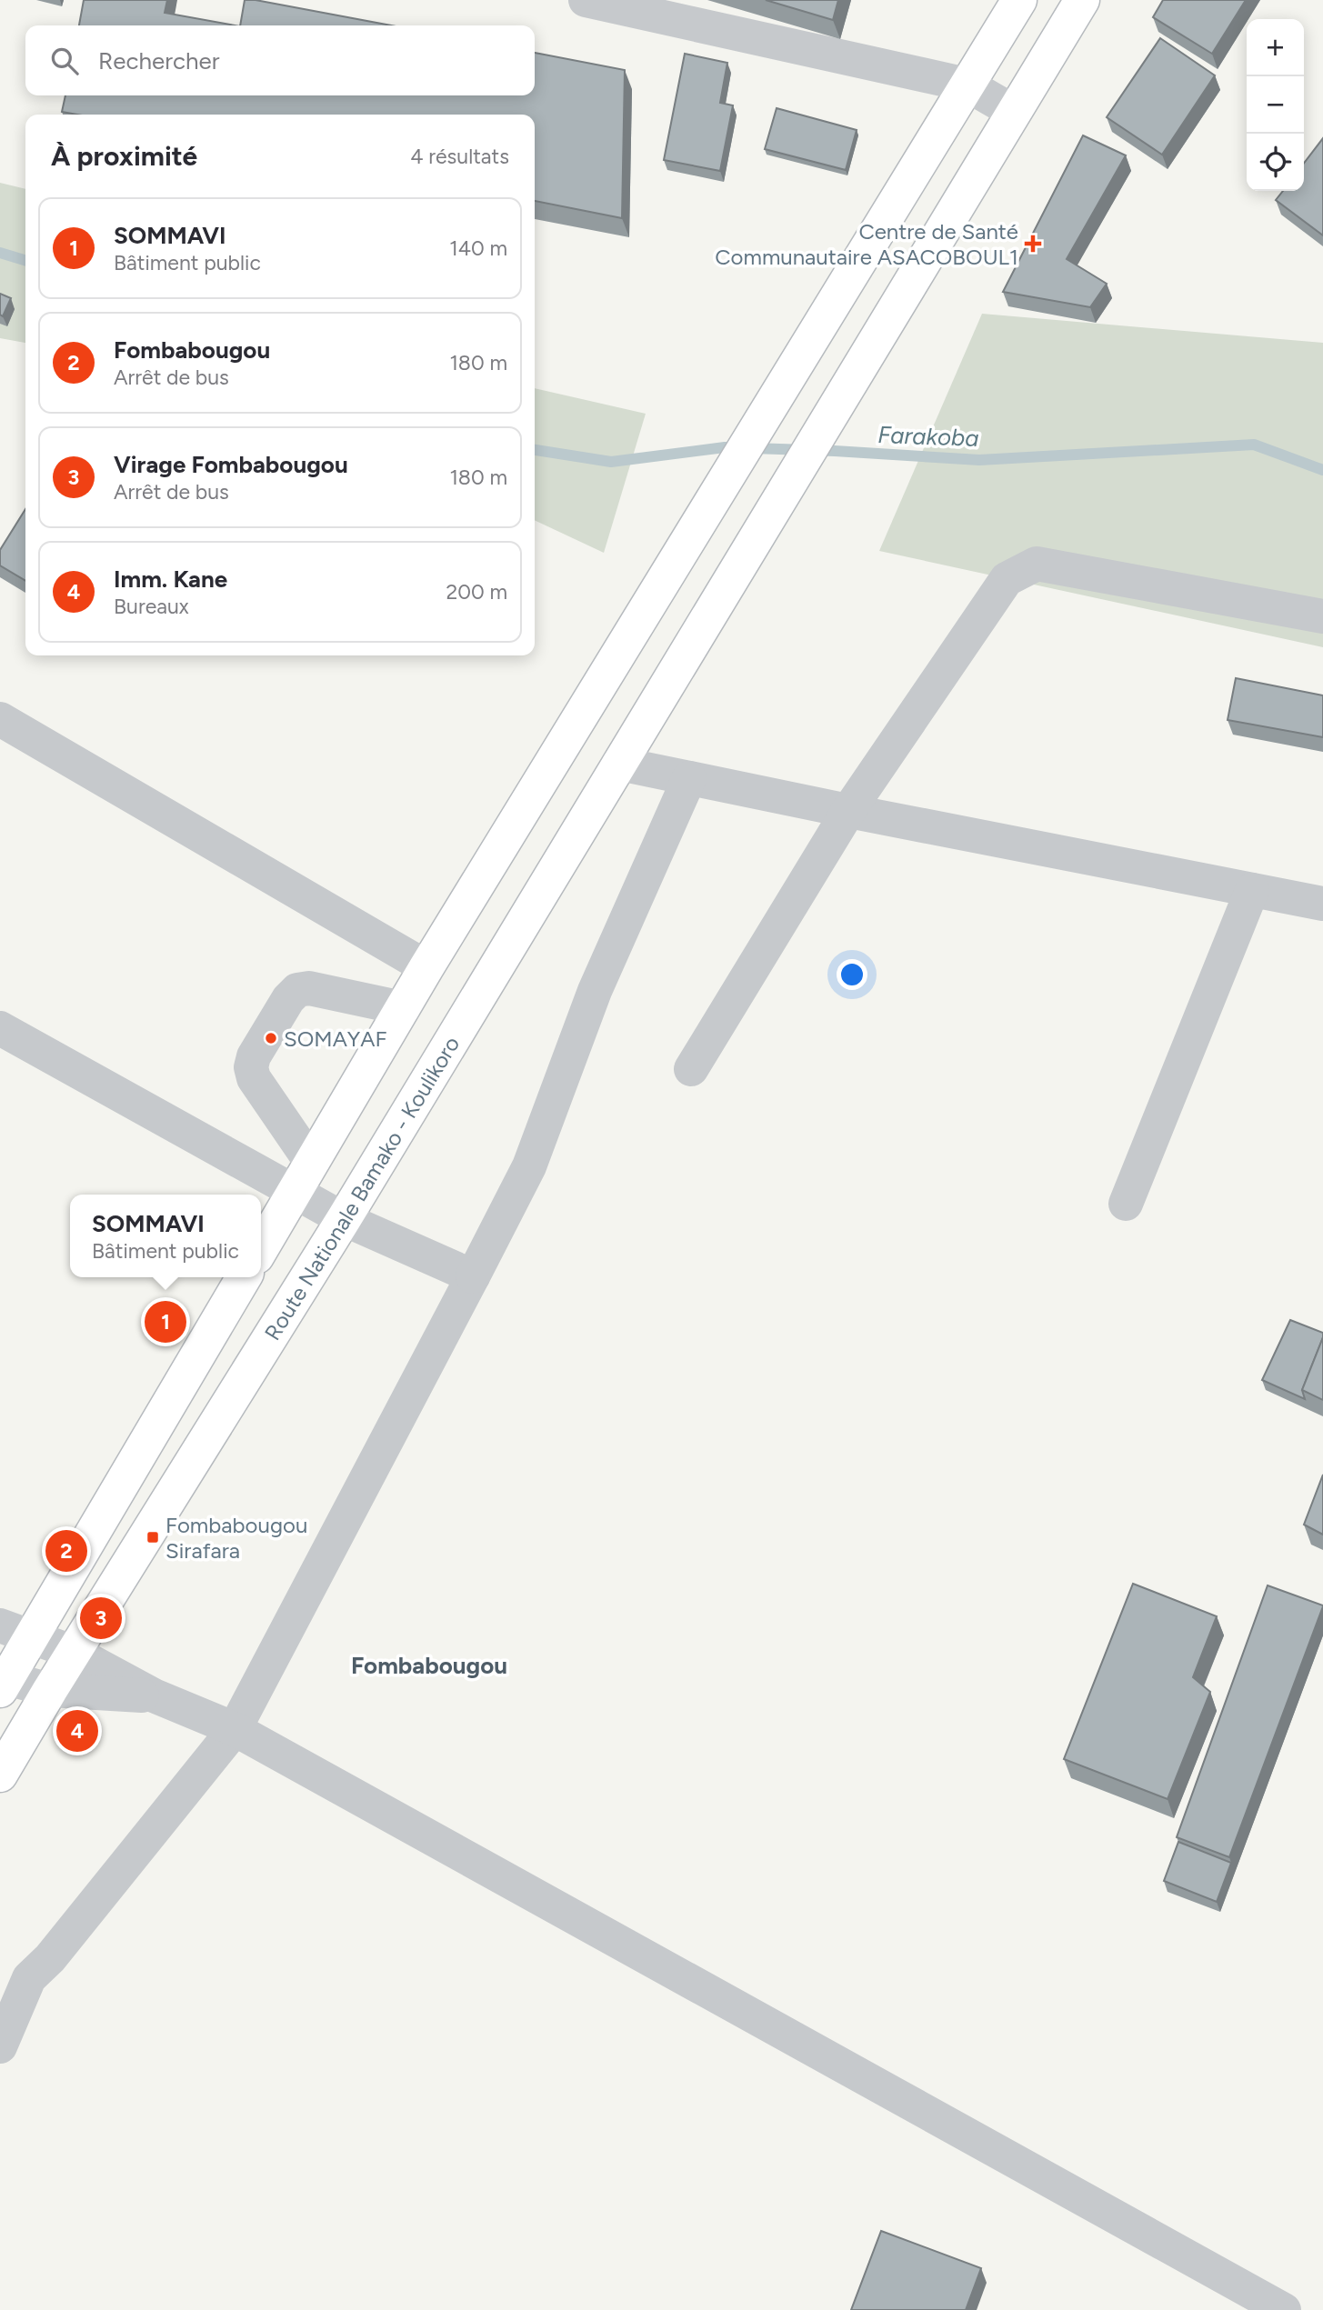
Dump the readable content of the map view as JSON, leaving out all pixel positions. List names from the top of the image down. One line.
{"streets":{"main road":["Route Nationale Bamako - Koulikoro"]},"districts":["Fombabougou"],"water":["Farakoba"],"places":{"health":["Centre de Santé Communautaire ASACOBOUL1"],"other":["SOMAYAF"],"transit":["Fombabougou Sirafara"]},"page":{"map_buttons":["+","−"],"search":"Rechercher","heading":["À proximité","4 résultats"],"list":[{"mark":"1","name":"SOMMAVI","note":"Bâtiment public","value":"140 m"},{"mark":"2","name":"Fombabougou","note":"Arrêt de bus","value":"180 m"},{"mark":"3","name":"Virage Fombabougou","note":"Arrêt de bus","value":"180 m"},{"mark":"4","name":"Imm. Kane","note":"Bureaux","value":"200 m"}],"popup":["SOMMAVI","Bâtiment public"],"pins":["1","2","3","4"]}}
